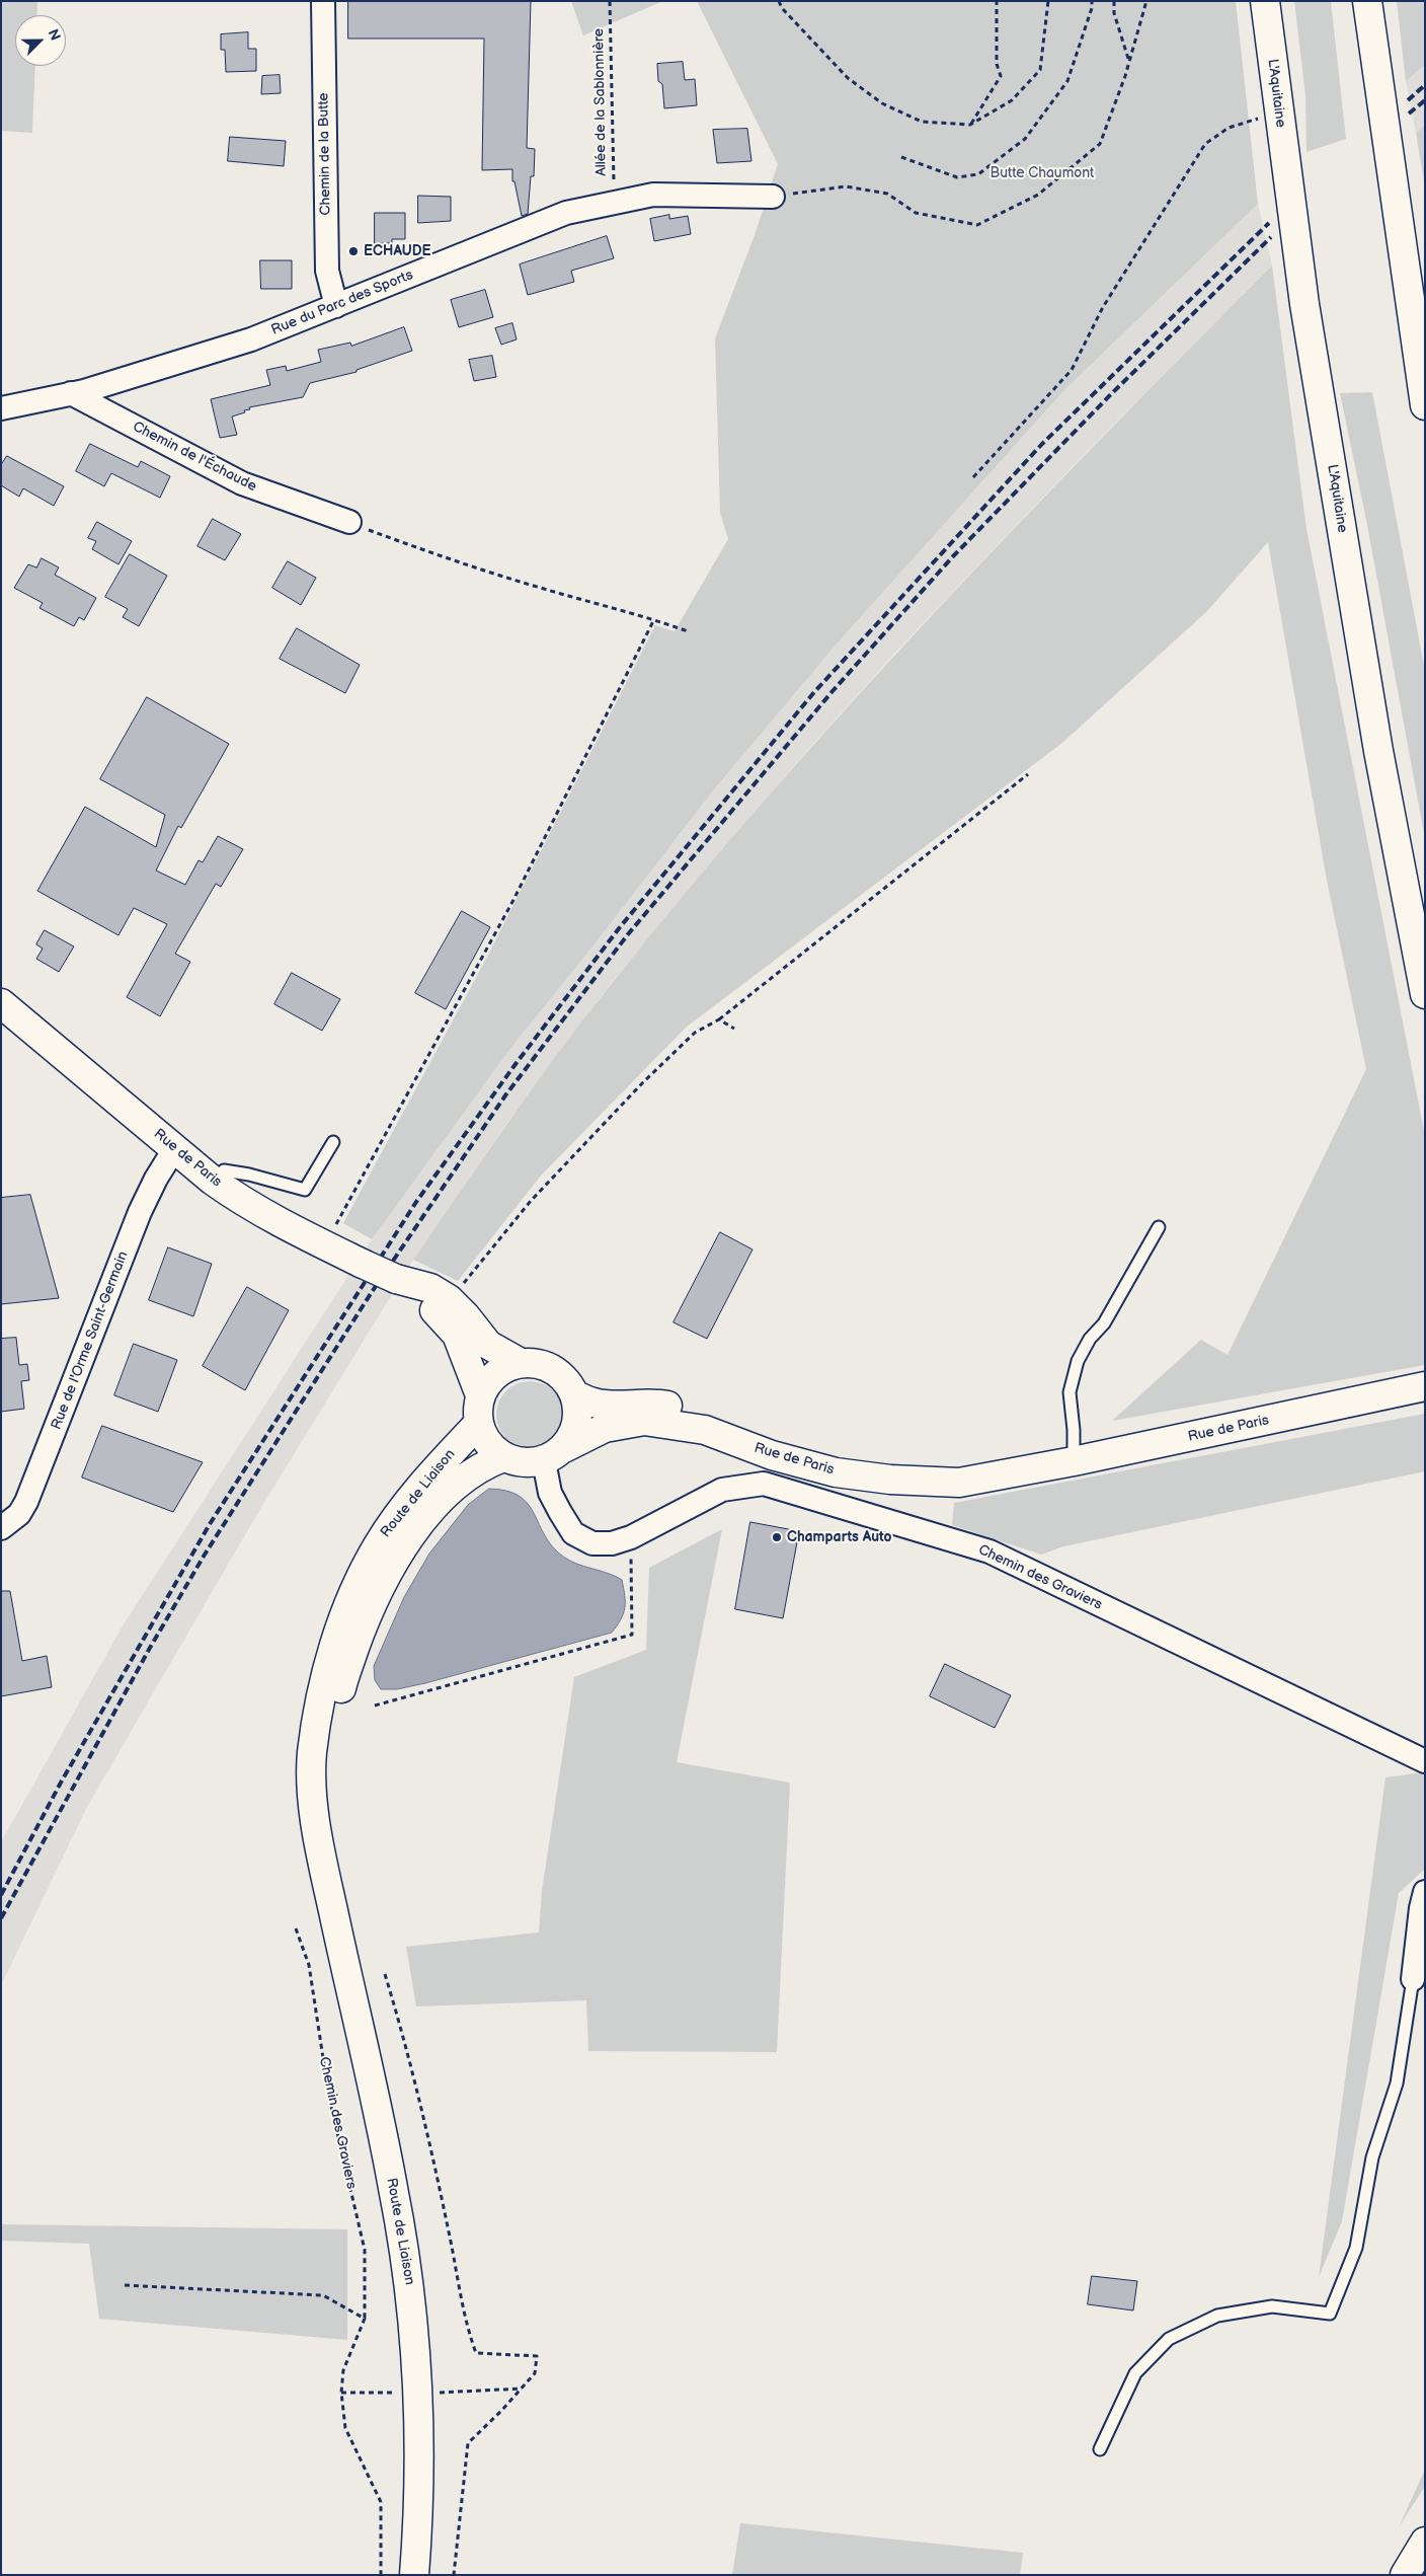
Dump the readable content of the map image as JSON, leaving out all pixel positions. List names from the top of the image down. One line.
{"streets":{"main road":["L'Aquitaine","Rue de Paris","Route de Liaison"],"street":["Chemin de la Butte","Rue du Parc des Sports","Chemin de l'Échaude","Rue de l'Orme Saint-Germain","Chemin des Graviers"],"path":["Allée de la Sablonnière"]},"crossings":[["Allée de la Sablonnière","Rue du Parc des Sports"],["Chemin de la Butte","Rue du Parc des Sports"],["Rue du Parc des Sports","Chemin de l'Échaude"],["Rue de Paris","Rue de l'Orme Saint-Germain"],["Rue de Paris","Route de Liaison"],["Rue de Paris","Chemin des Graviers"],["Route de Liaison","Chemin des Graviers"]],"parks":["Butte Chaumont"],"places":["ECHAUDE","Champarts Auto"],"north":"top right"}
